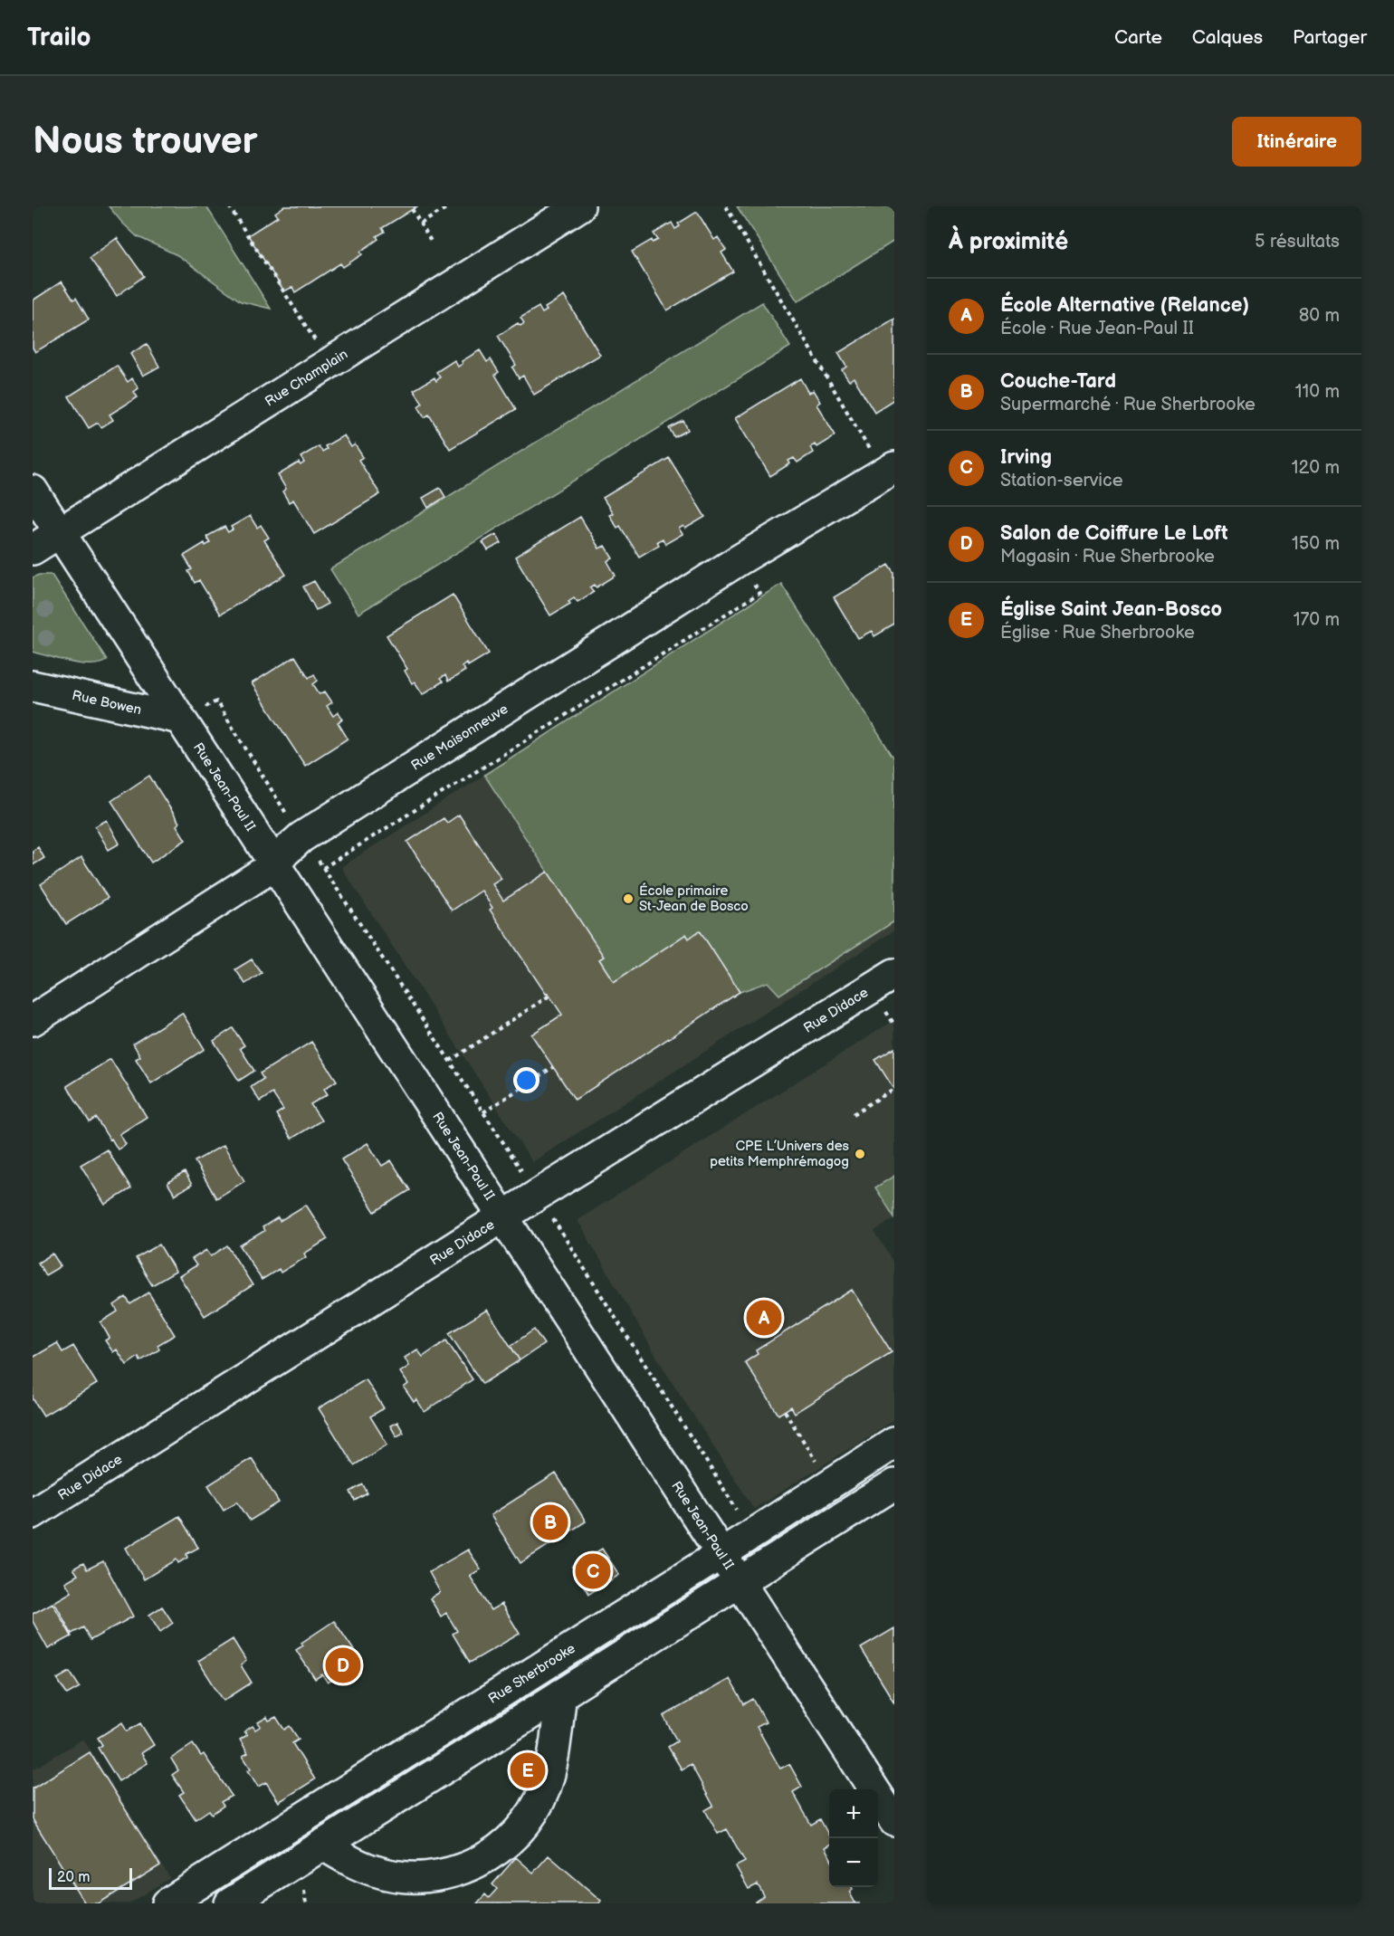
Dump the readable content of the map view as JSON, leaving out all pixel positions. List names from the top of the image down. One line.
{"streets":{"street":["Rue Champlain","Rue Bowen","Rue Maisonneuve","Rue Jean-Paul II","Rue Didace","Rue Sherbrooke"]},"crossings":[["Rue Champlain","Rue Jean-Paul II"],["Rue Bowen","Rue Jean-Paul II"],["Rue Maisonneuve","Rue Jean-Paul II"],["Rue Jean-Paul II","Rue Didace"],["Rue Jean-Paul II","Rue Sherbrooke"]],"places":["École primaire St-Jean de Bosco","CPE L’Univers des petits Memphrémagog"],"scale_bar":"20 m","page":{"header":"Trailo","nav":["Carte","Calques","Partager"],"buttons":"Itinéraire","title":"Nous trouver","heading":["À proximité","5 résultats"],"list":[{"mark":"A","name":"École Alternative (Relance)","note":"École · Rue Jean-Paul II","value":"80 m"},{"mark":"B","name":"Couche-Tard","note":"Supermarché · Rue Sherbrooke","value":"110 m"},{"mark":"C","name":"Irving","note":"Station-service","value":"120 m"},{"mark":"D","name":"Salon de Coiffure Le Loft","note":"Magasin · Rue Sherbrooke","value":"150 m"},{"mark":"E","name":"Église Saint Jean-Bosco","note":"Église · Rue Sherbrooke","value":"170 m"}],"pins":["A","B","C","D","E"],"map_buttons":["+","−"],"scale":"20 m"}}
